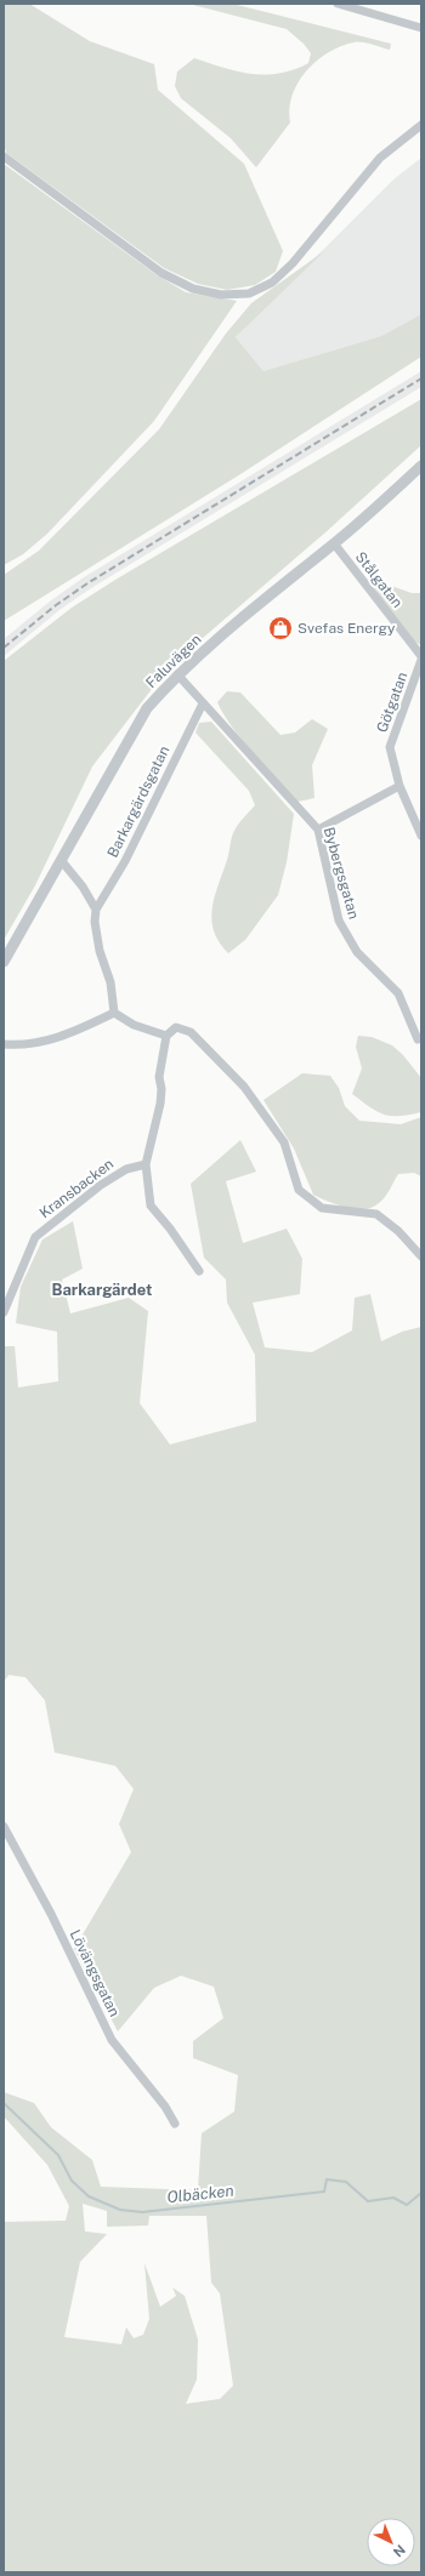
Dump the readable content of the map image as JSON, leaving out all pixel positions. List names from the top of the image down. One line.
{"streets":{"street":["Stålgatan","Faluvägen","Götgatan","Barkargärdsgatan","Bybergsgatan","Kransbacken","Lövängsgatan"]},"crossings":[["Stålgatan","Faluvägen"],["Barkargärdsgatan","Bybergsgatan"]],"districts":["Barkargärdet"],"water":["Olbäcken"],"places":{"shop":["Svefas Energy"]},"north":"bottom right"}
